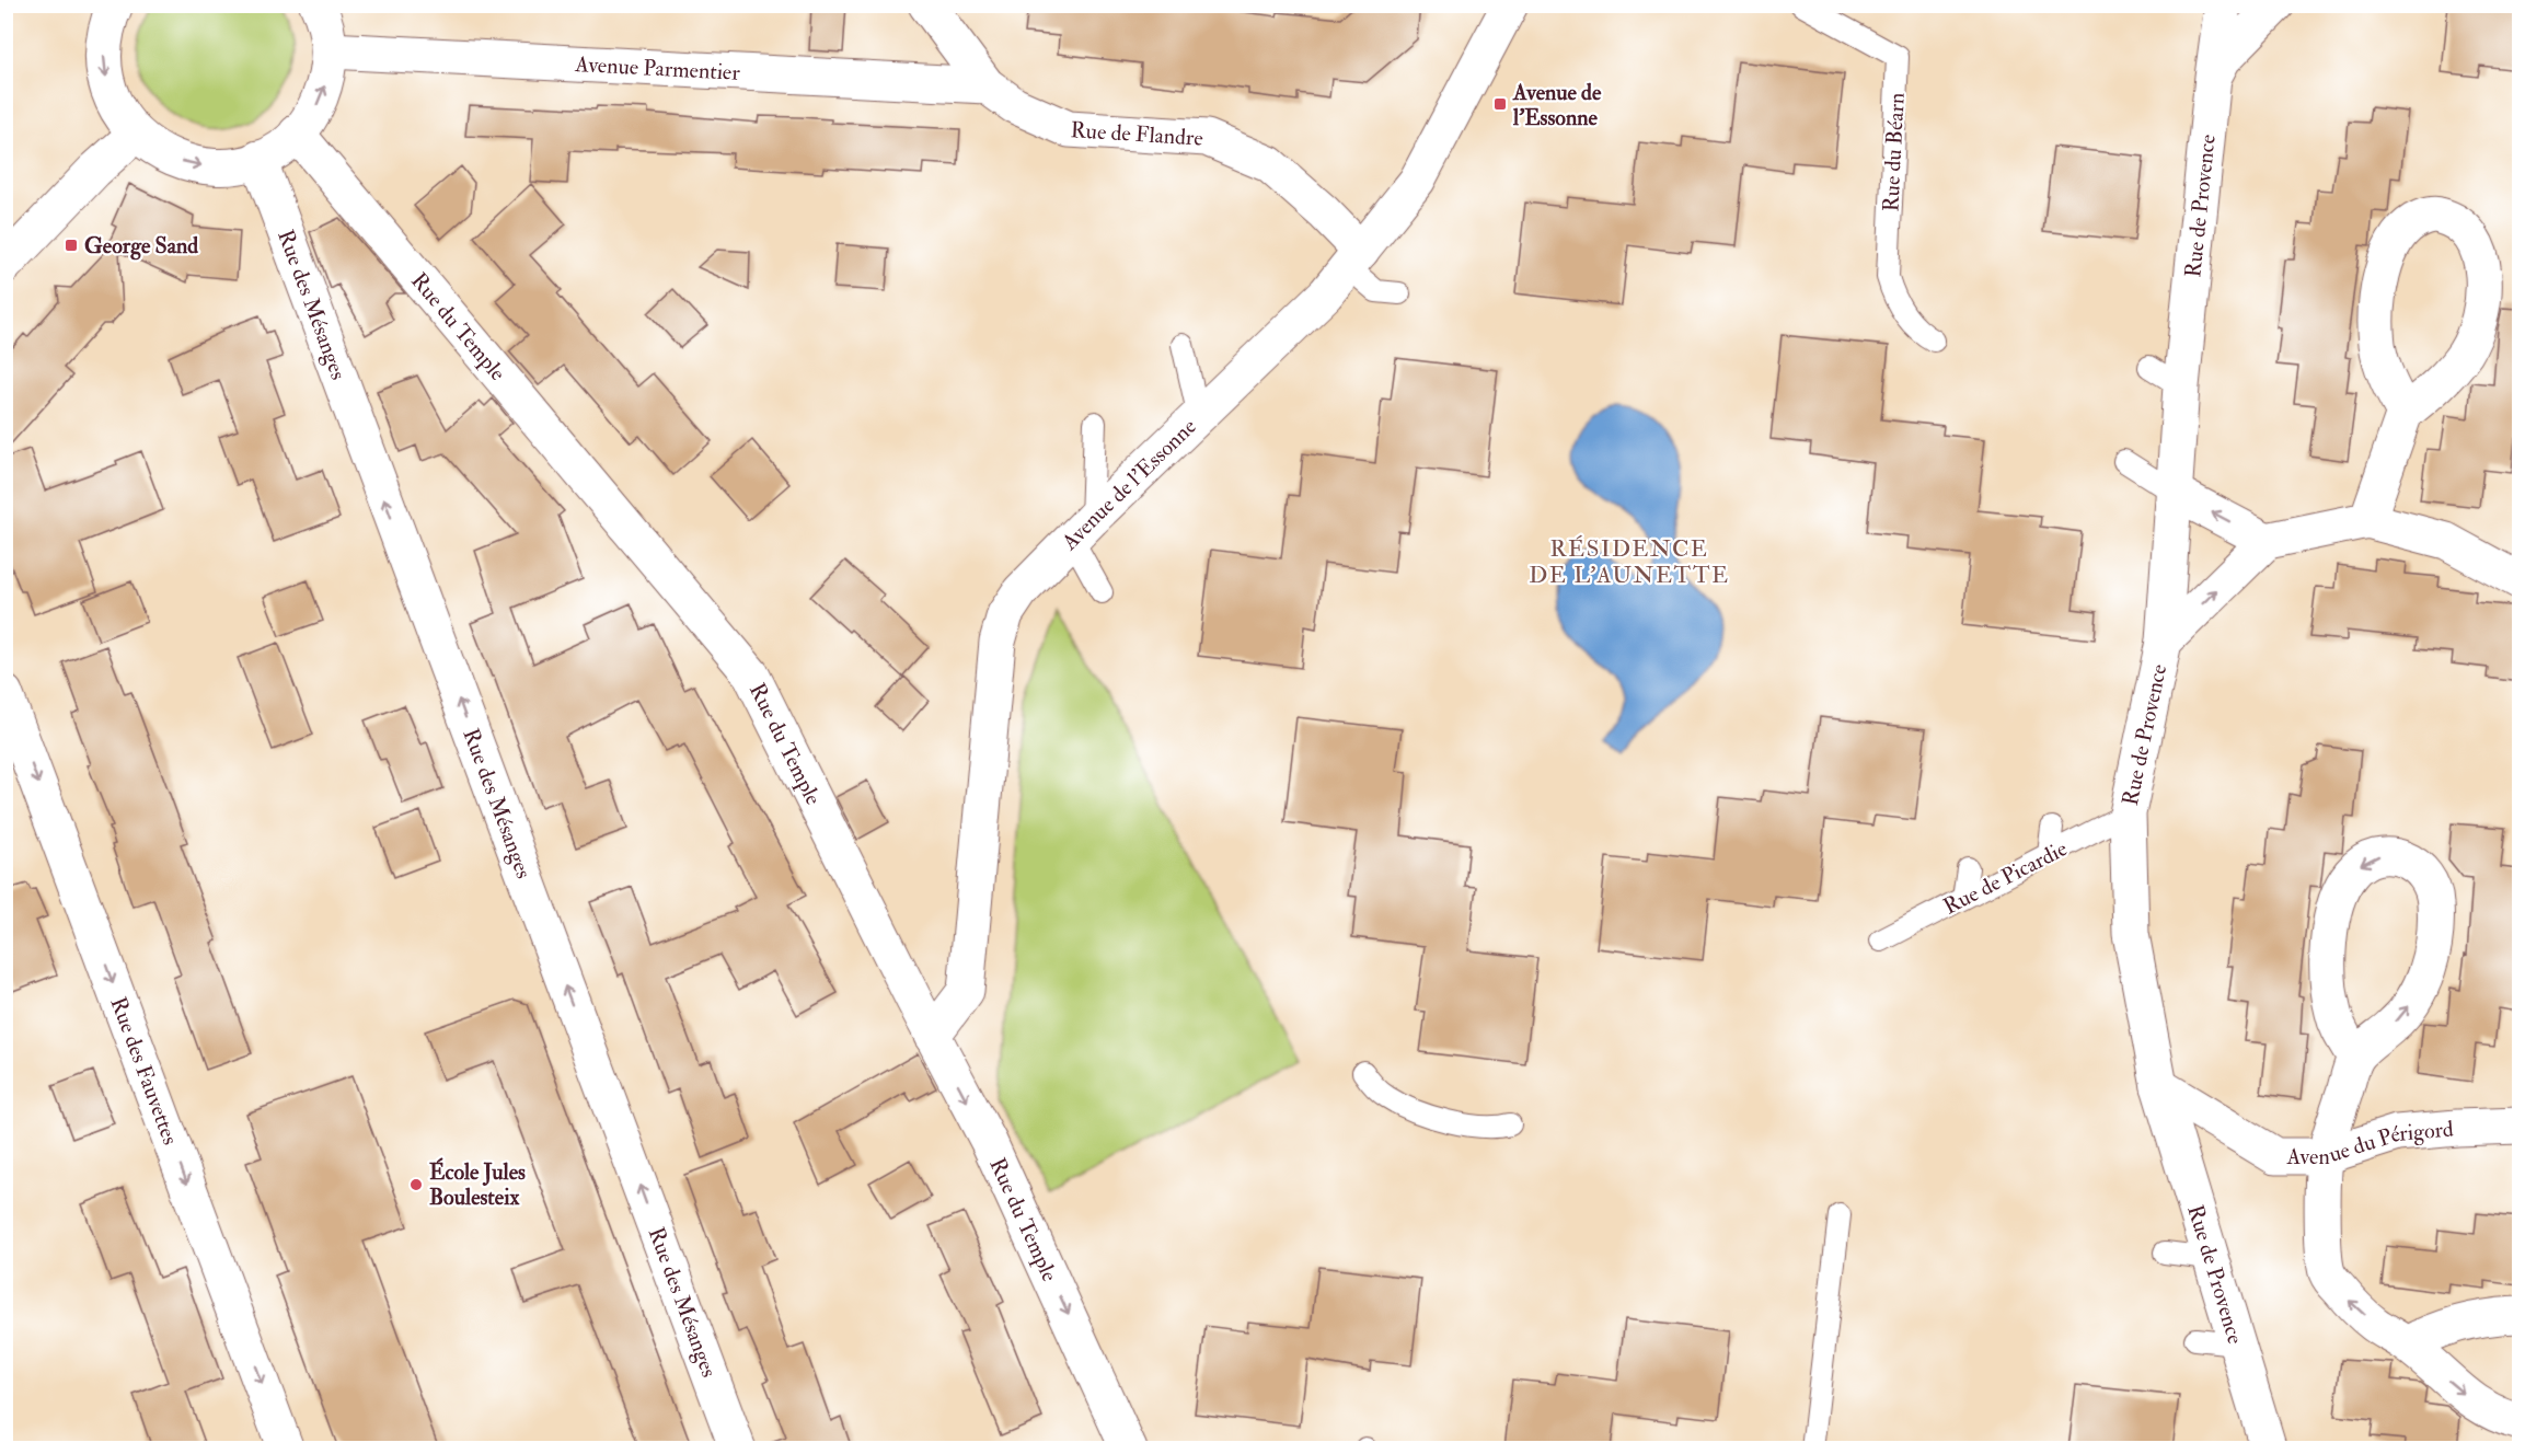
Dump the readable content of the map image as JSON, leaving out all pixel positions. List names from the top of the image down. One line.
{"streets":{"street":["Avenue Parmentier","Rue de Flandre","Rue de Provence","Rue des Mésanges","Rue du Temple","Avenue de l'Essonne","Rue des Fauvettes","Avenue du Périgord"],"lane":["Rue du Béarn","Rue de Picardie"]},"crossings":[["Avenue Parmentier","Rue de Flandre"],["Rue de Flandre","Avenue de l'Essonne"],["Rue de Provence","Rue de Picardie"],["Rue de Provence","Avenue du Périgord"],["Rue du Temple","Avenue de l'Essonne"]],"one_way":["Rue des Mésanges","Rue des Fauvettes"],"districts":["RÉSIDENCE DE L'AUNETTE"],"places":{"transit":["Avenue de l'Essonne","George Sand"],"other":["École Jules Boulesteix"]}}
